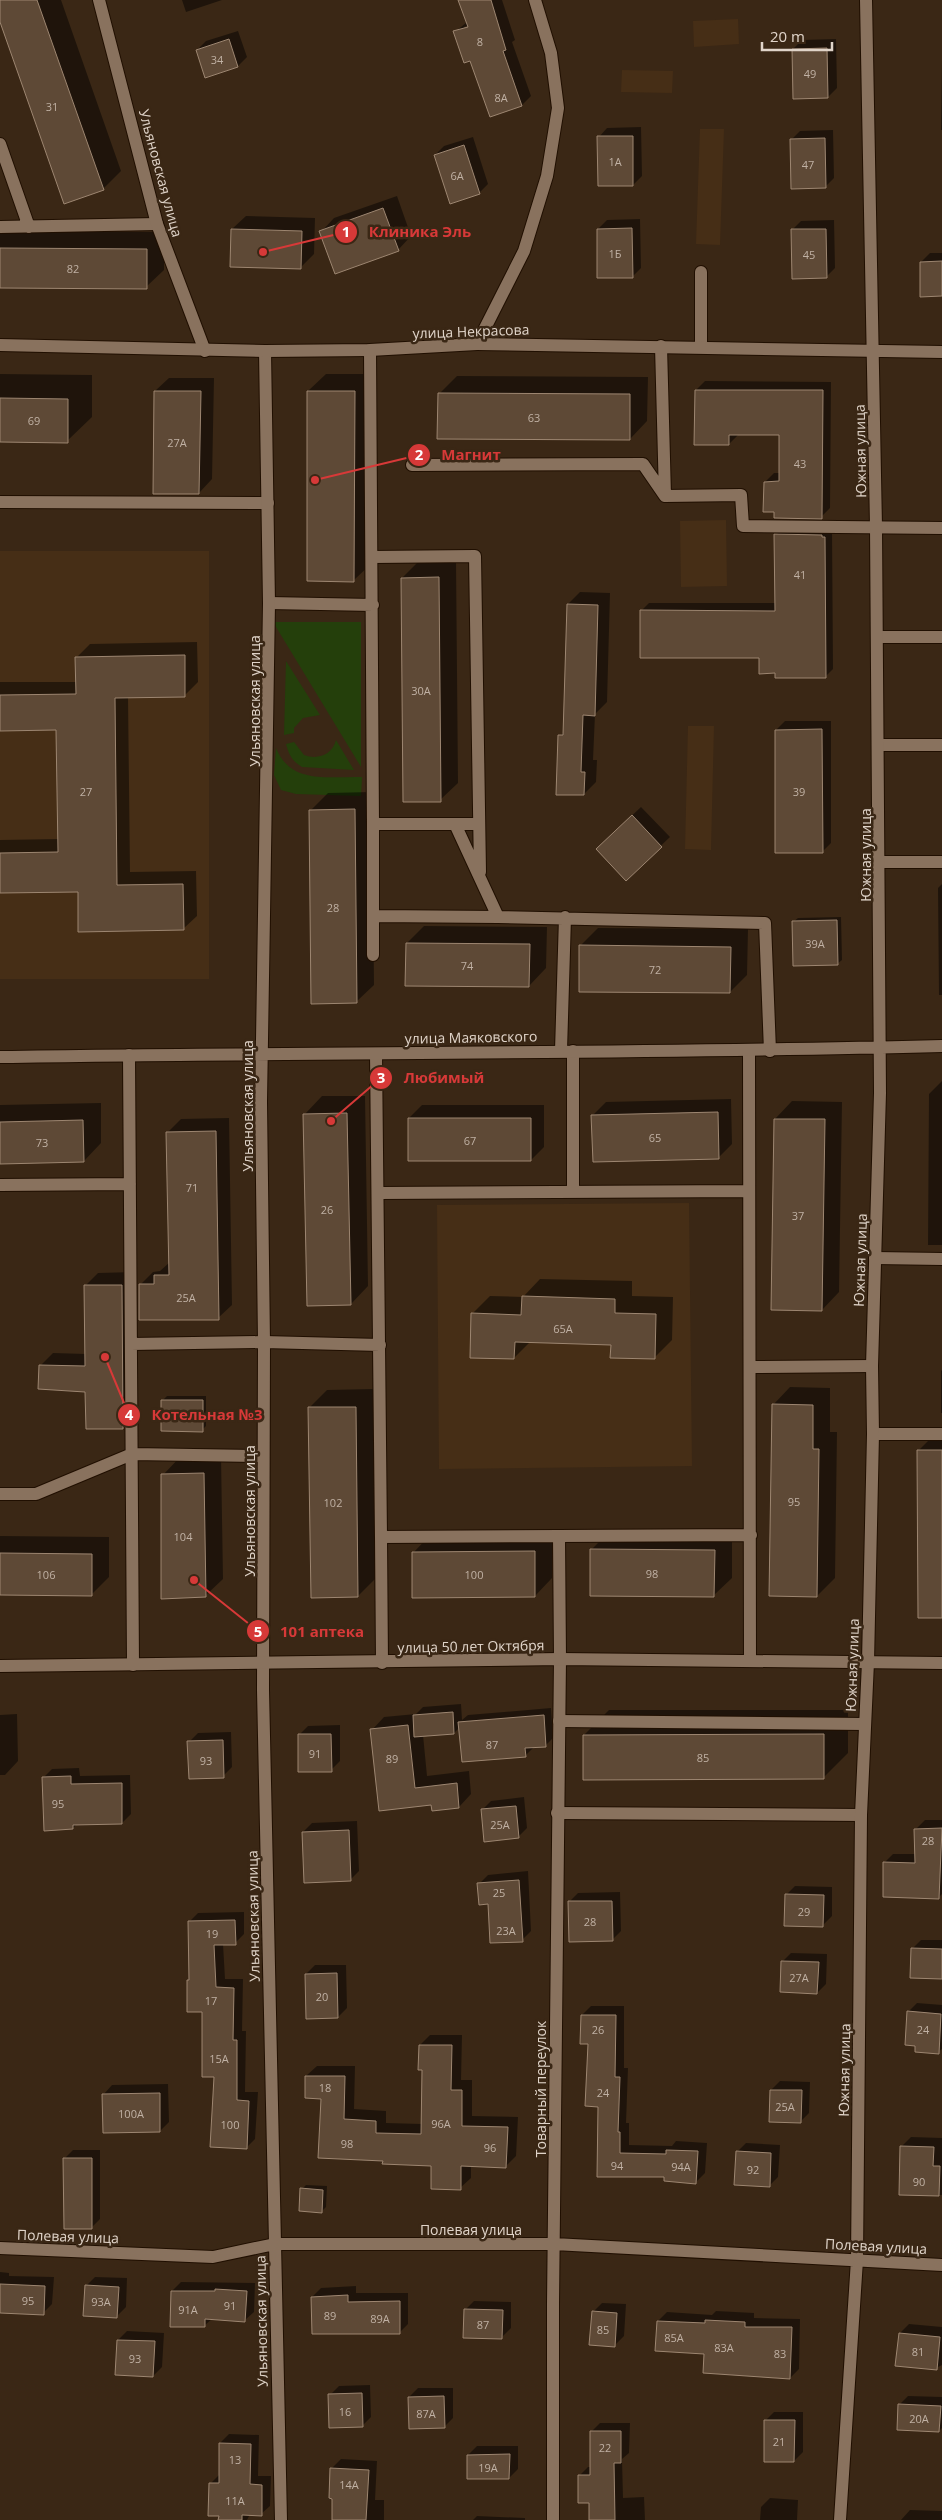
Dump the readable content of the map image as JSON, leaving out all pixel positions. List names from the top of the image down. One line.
{"streets":{"street":["Ульяновская улица","улица Некрасова","Южная улица","улица Маяковского","улица 50 лет Октября","Товарный переулок","Полевая улица"]},"crossings":[["Ульяновская улица","улица Некрасова"],["Ульяновская улица","улица Маяковского"],["Ульяновская улица","улица 50 лет Октября"],["Ульяновская улица","Полевая улица"],["улица Некрасова","Южная улица"],["Южная улица","улица Маяковского"],["Южная улица","улица 50 лет Октября"],["Южная улица","Полевая улица"],["улица 50 лет Октября","Товарный переулок"],["Товарный переулок","Полевая улица"]],"places":["Клиника Эль","Магнит","Любимый","Котельная №3","101 аптека"],"house_numbers":["8","34","49","8А","31","1А","47","6А","1Б","45","82","63","69","27А","43","41","30А","27","39","28","39А","74","72","65","67","73","71","26","37","25А","65А","95","102","104","98","106","100","87","91","85","89","93","95","25А","28","25","29","28","23А","19","27А","20","17","26","24","15А","18","24","25А","100А","96А","100","98","96","94","94А","92","90","95","93А","91","91А","89","89А","87","85","85А","83А","81","83","93","16","87А","20А","21","22","13","19А","14А","11А"],"scale_bar":"20 m"}
